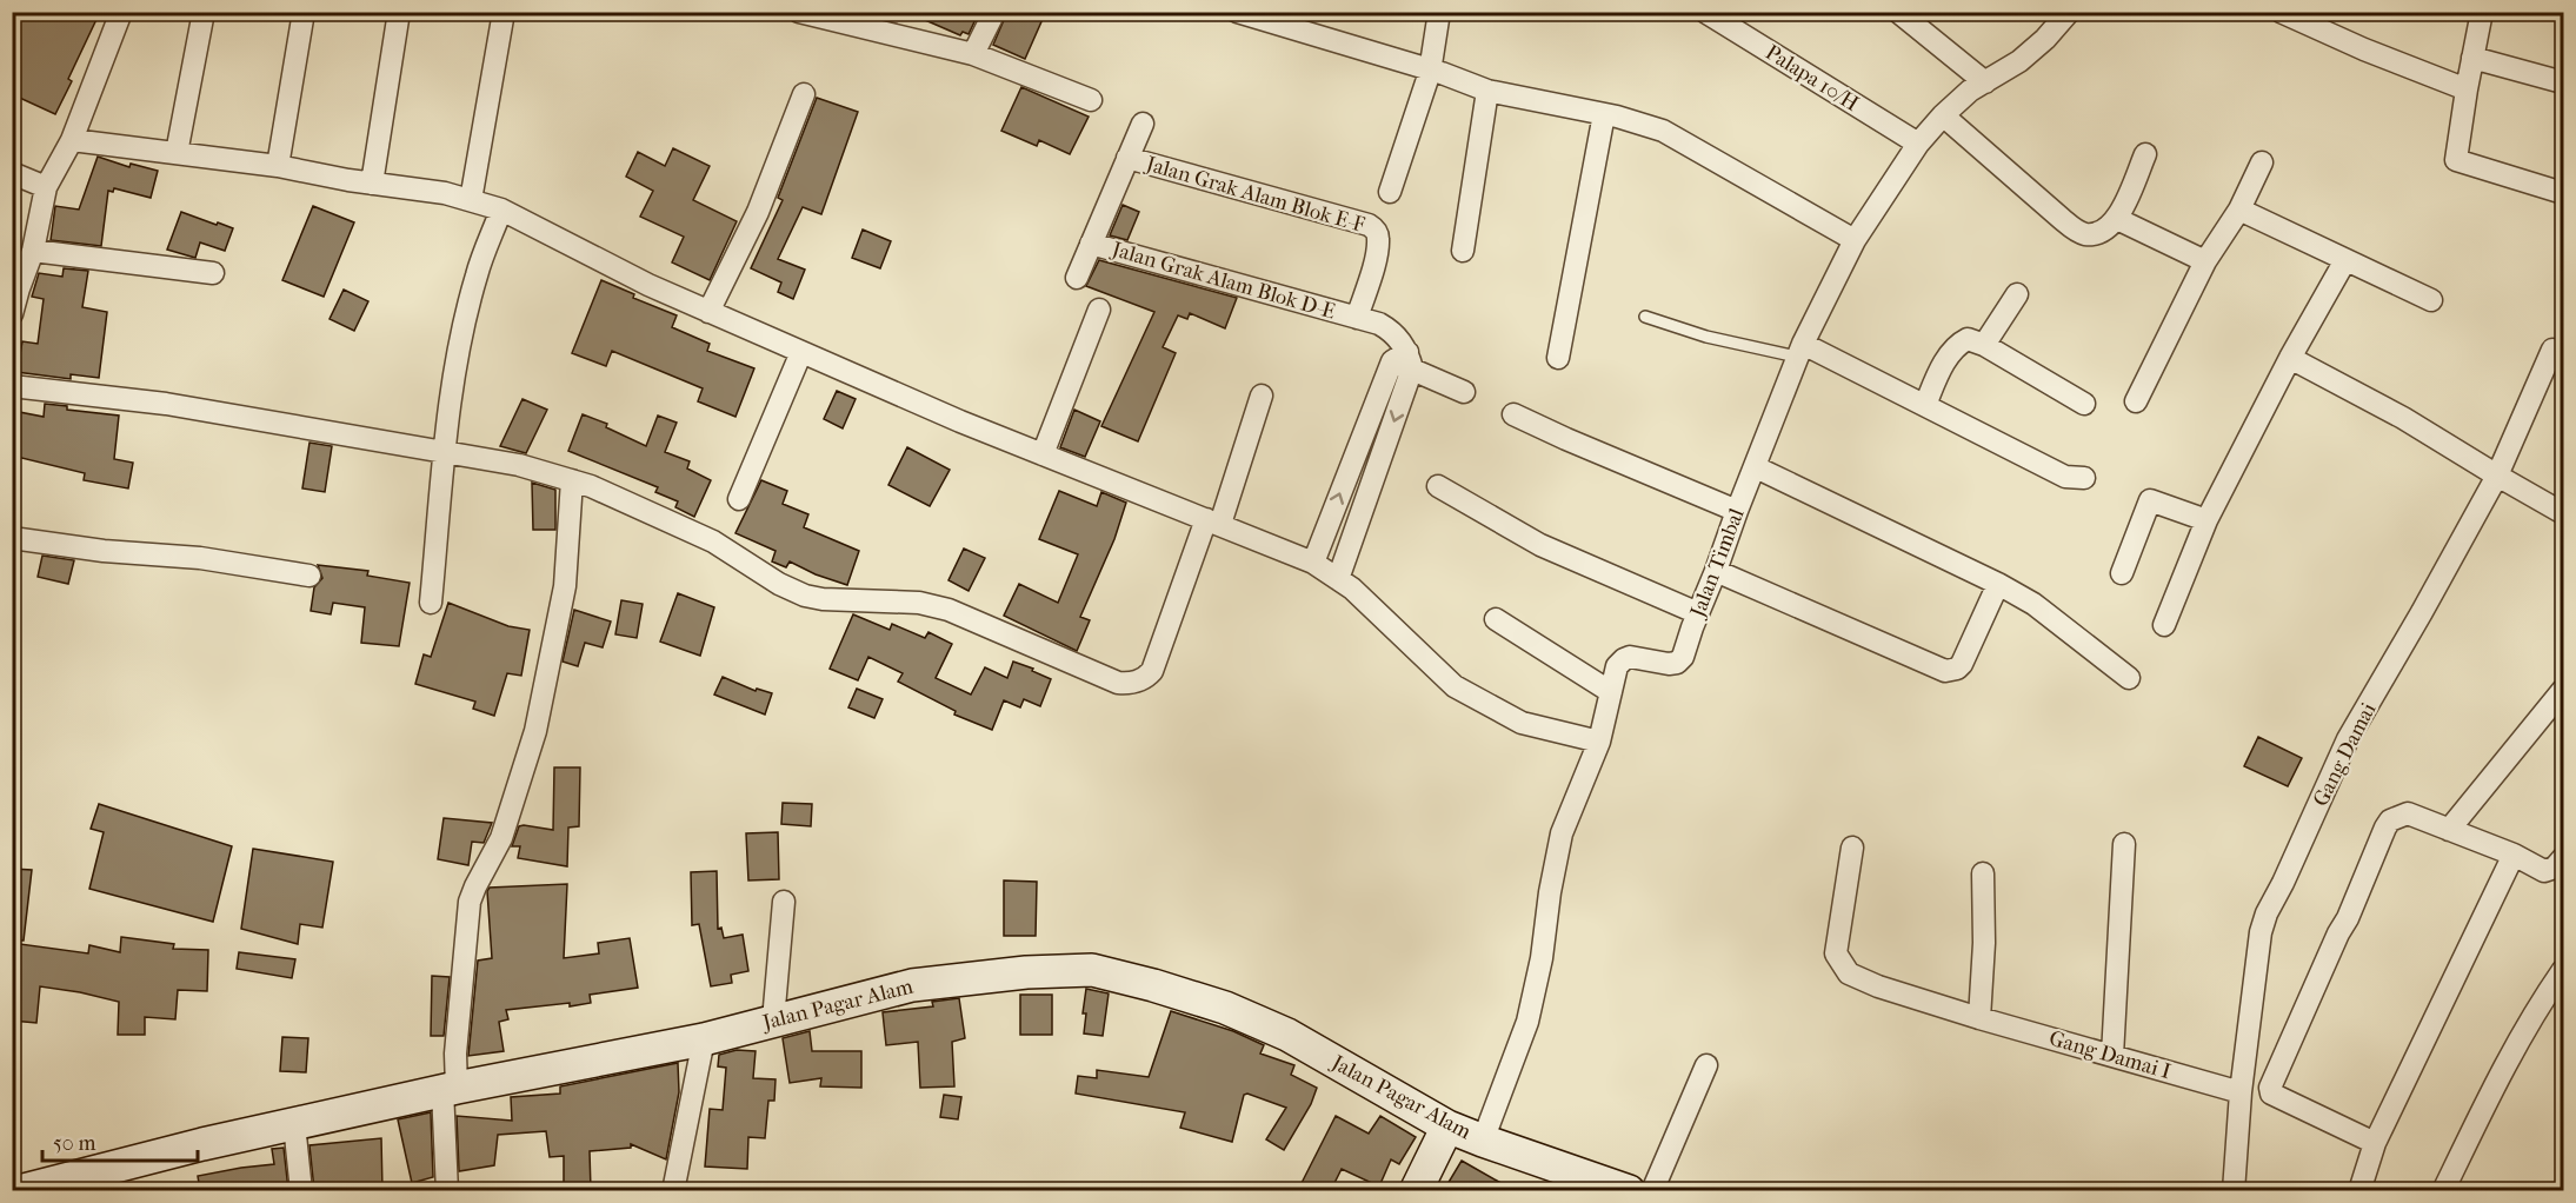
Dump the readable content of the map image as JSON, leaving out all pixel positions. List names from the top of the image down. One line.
{"streets":{"street":["Palapa 10/H","Jalan Grak Alam Blok E-F","Jalan Grak Alam Blok D-E","Jalan Timbal","Gang Damai","Jalan Pagar Alam","Gang Damai I"]},"crossings":[["Palapa 10/H","Jalan Timbal"],["Jalan Grak Alam Blok E-F","Jalan Grak Alam Blok D-E"],["Jalan Timbal","Jalan Pagar Alam"],["Gang Damai","Gang Damai I"]],"scale_bar":"50 m"}
